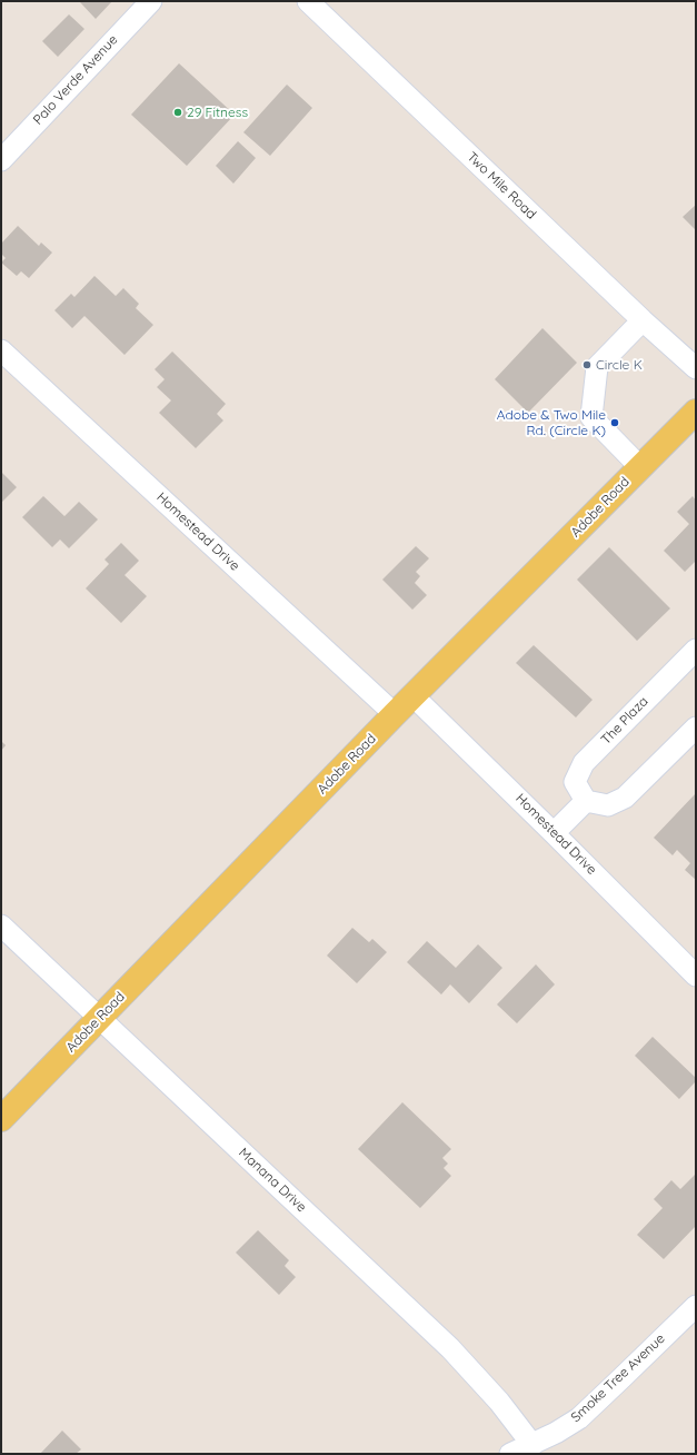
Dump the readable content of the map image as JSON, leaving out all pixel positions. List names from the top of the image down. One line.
{"streets":{"main road":["Adobe Road"],"street":["Palo Verde Avenue","Two Mile Road","Homestead Drive","The Plaza","Manana Drive","Smoke Tree Avenue"]},"crossings":[["Adobe Road","Homestead Drive"],["Adobe Road","Manana Drive"],["Manana Drive","Smoke Tree Avenue"]],"places":["29 Fitness","Circle K","Adobe & Two Mile Rd. (Circle K)"]}
